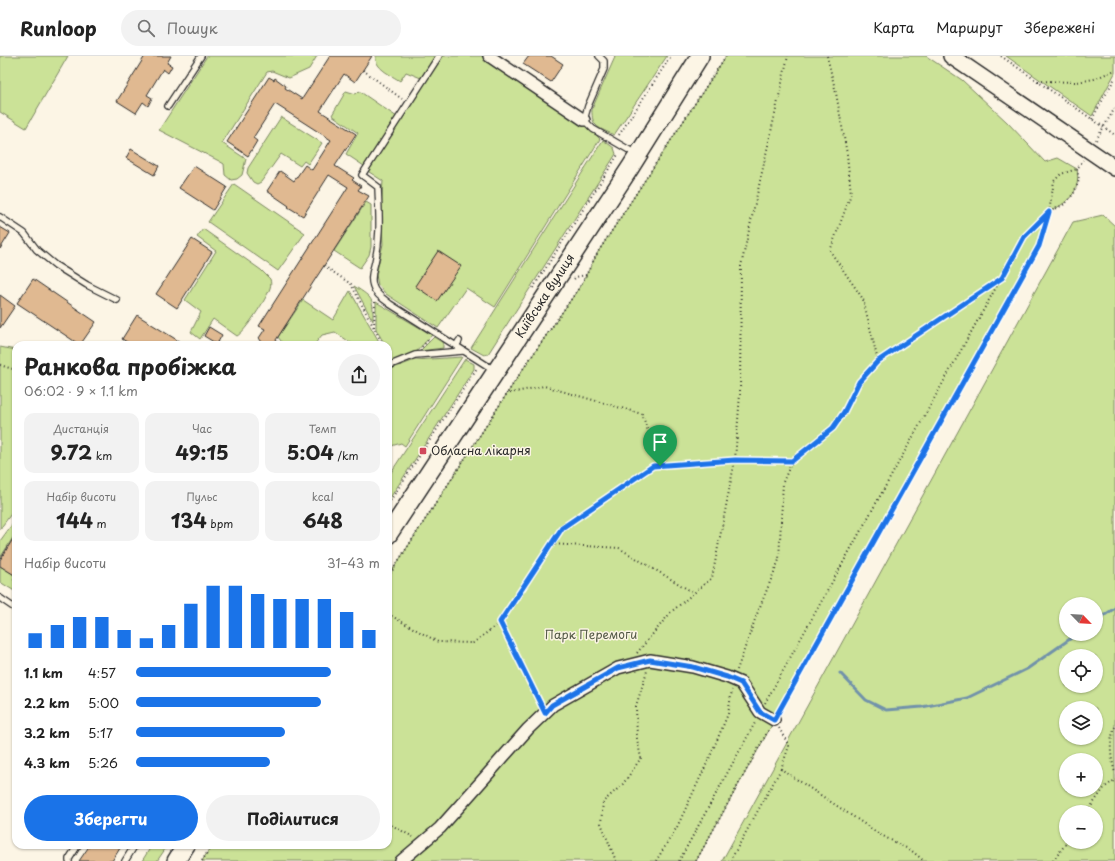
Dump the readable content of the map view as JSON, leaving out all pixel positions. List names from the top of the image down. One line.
{"streets":{"main road":["Київська вулиця"]},"parks":["Парк Перемоги"],"places":{"transit":["Обласна лікарня"]},"north":"bottom right","page":{"header":"Runloop","search":"Пошук","nav":["Карта","Маршрут","Збережені"],"heading":["Ранкова пробіжка","06:02 · 9 × 1.1 km"],"stats":[["Дистанція","9.72 km"],["Час","49:15"],["Темп","5:04 /km"],["Набір висоти","144 m"],["Пульс","134 bpm"],["kcal","648"]],"chart":["Набір висоти","31–43 m"],"map_buttons":["+","−"],"list":[{"name":"1.1 km","note":"4:57"},{"name":"2.2 km","note":"5:00"},{"name":"3.2 km","note":"5:17"},{"name":"4.3 km","note":"5:26"}],"buttons":["Зберегти","Поділитися"]}}
